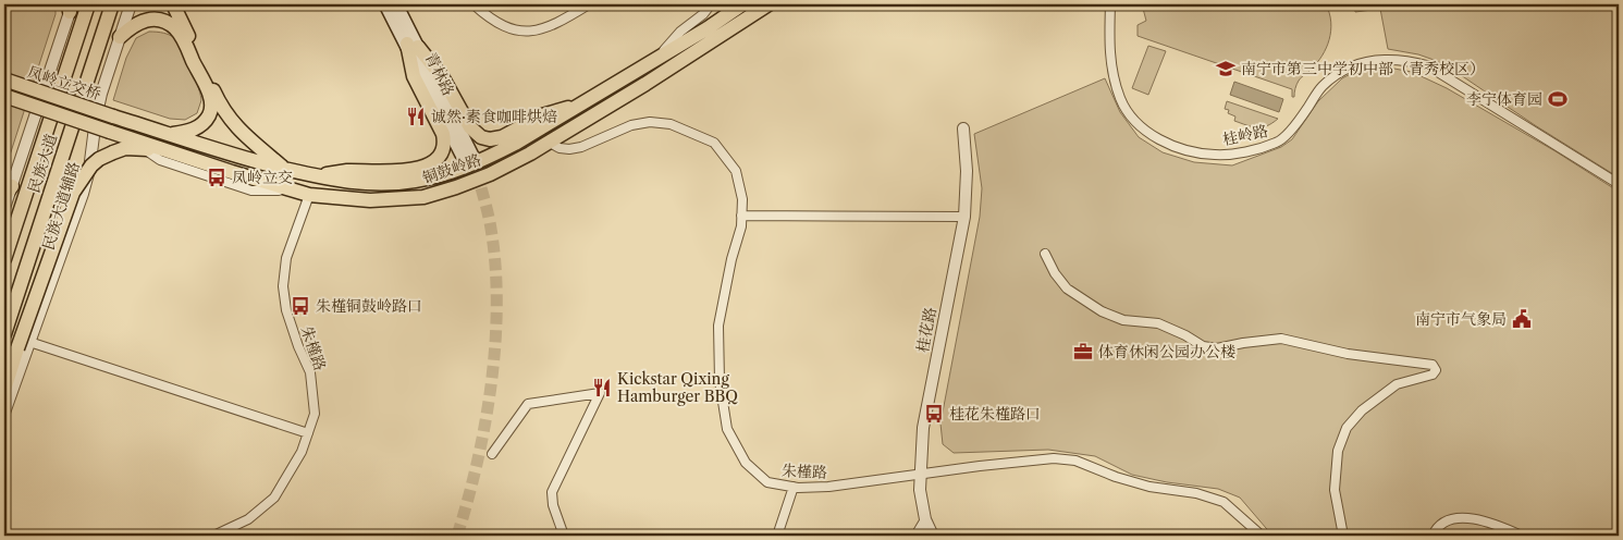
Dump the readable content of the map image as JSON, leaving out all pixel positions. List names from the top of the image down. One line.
{"streets":{"main road":["青林路","凤岭立交桥","民族大道","铜鼓岭路"],"street":["桂岭路","民族大道辅路","桂花路","朱槿路"]},"crossings":[["凤岭立交桥","铜鼓岭路"],["铜鼓岭路","朱槿路"],["桂花路","朱槿路"]],"places":{"school or university":["南宁市第三中学初中部（青秀校区）"],"sports":["李宁体育园"],"restaurant":["诚然·素食咖啡烘焙","Kickstar Qixing Hamburger BBQ"],"bus stop":["凤岭立交","朱槿铜鼓岭路口","桂花朱槿路口"],"public building":["南宁市气象局"],"office":["体育休闲公园办公楼"]}}
